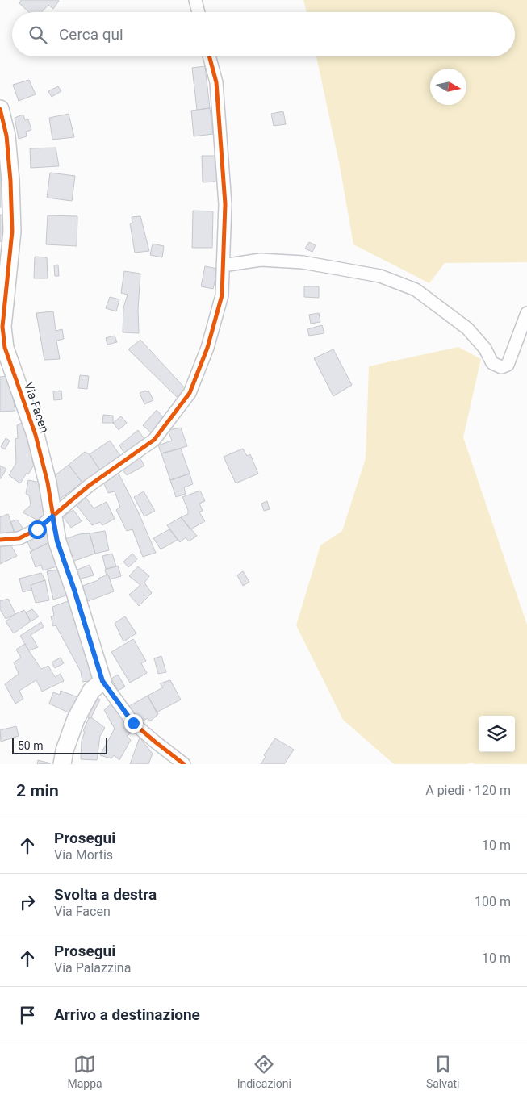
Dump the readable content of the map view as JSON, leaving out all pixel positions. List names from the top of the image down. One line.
{"streets":{"street":["Via Facen"]},"scale_bar":"50 m","north":"right","page":{"search":"Cerca qui","scale":"50 m","heading":["2 min","A piedi · 120 m"],"list":[["Prosegui","Via Mortis","10 m"],["Svolta a destra","Via Facen","100 m"],["Prosegui","Via Palazzina","10 m"],"Arrivo a destinazione"],"nav":["Mappa","Indicazioni","Salvati"]}}
